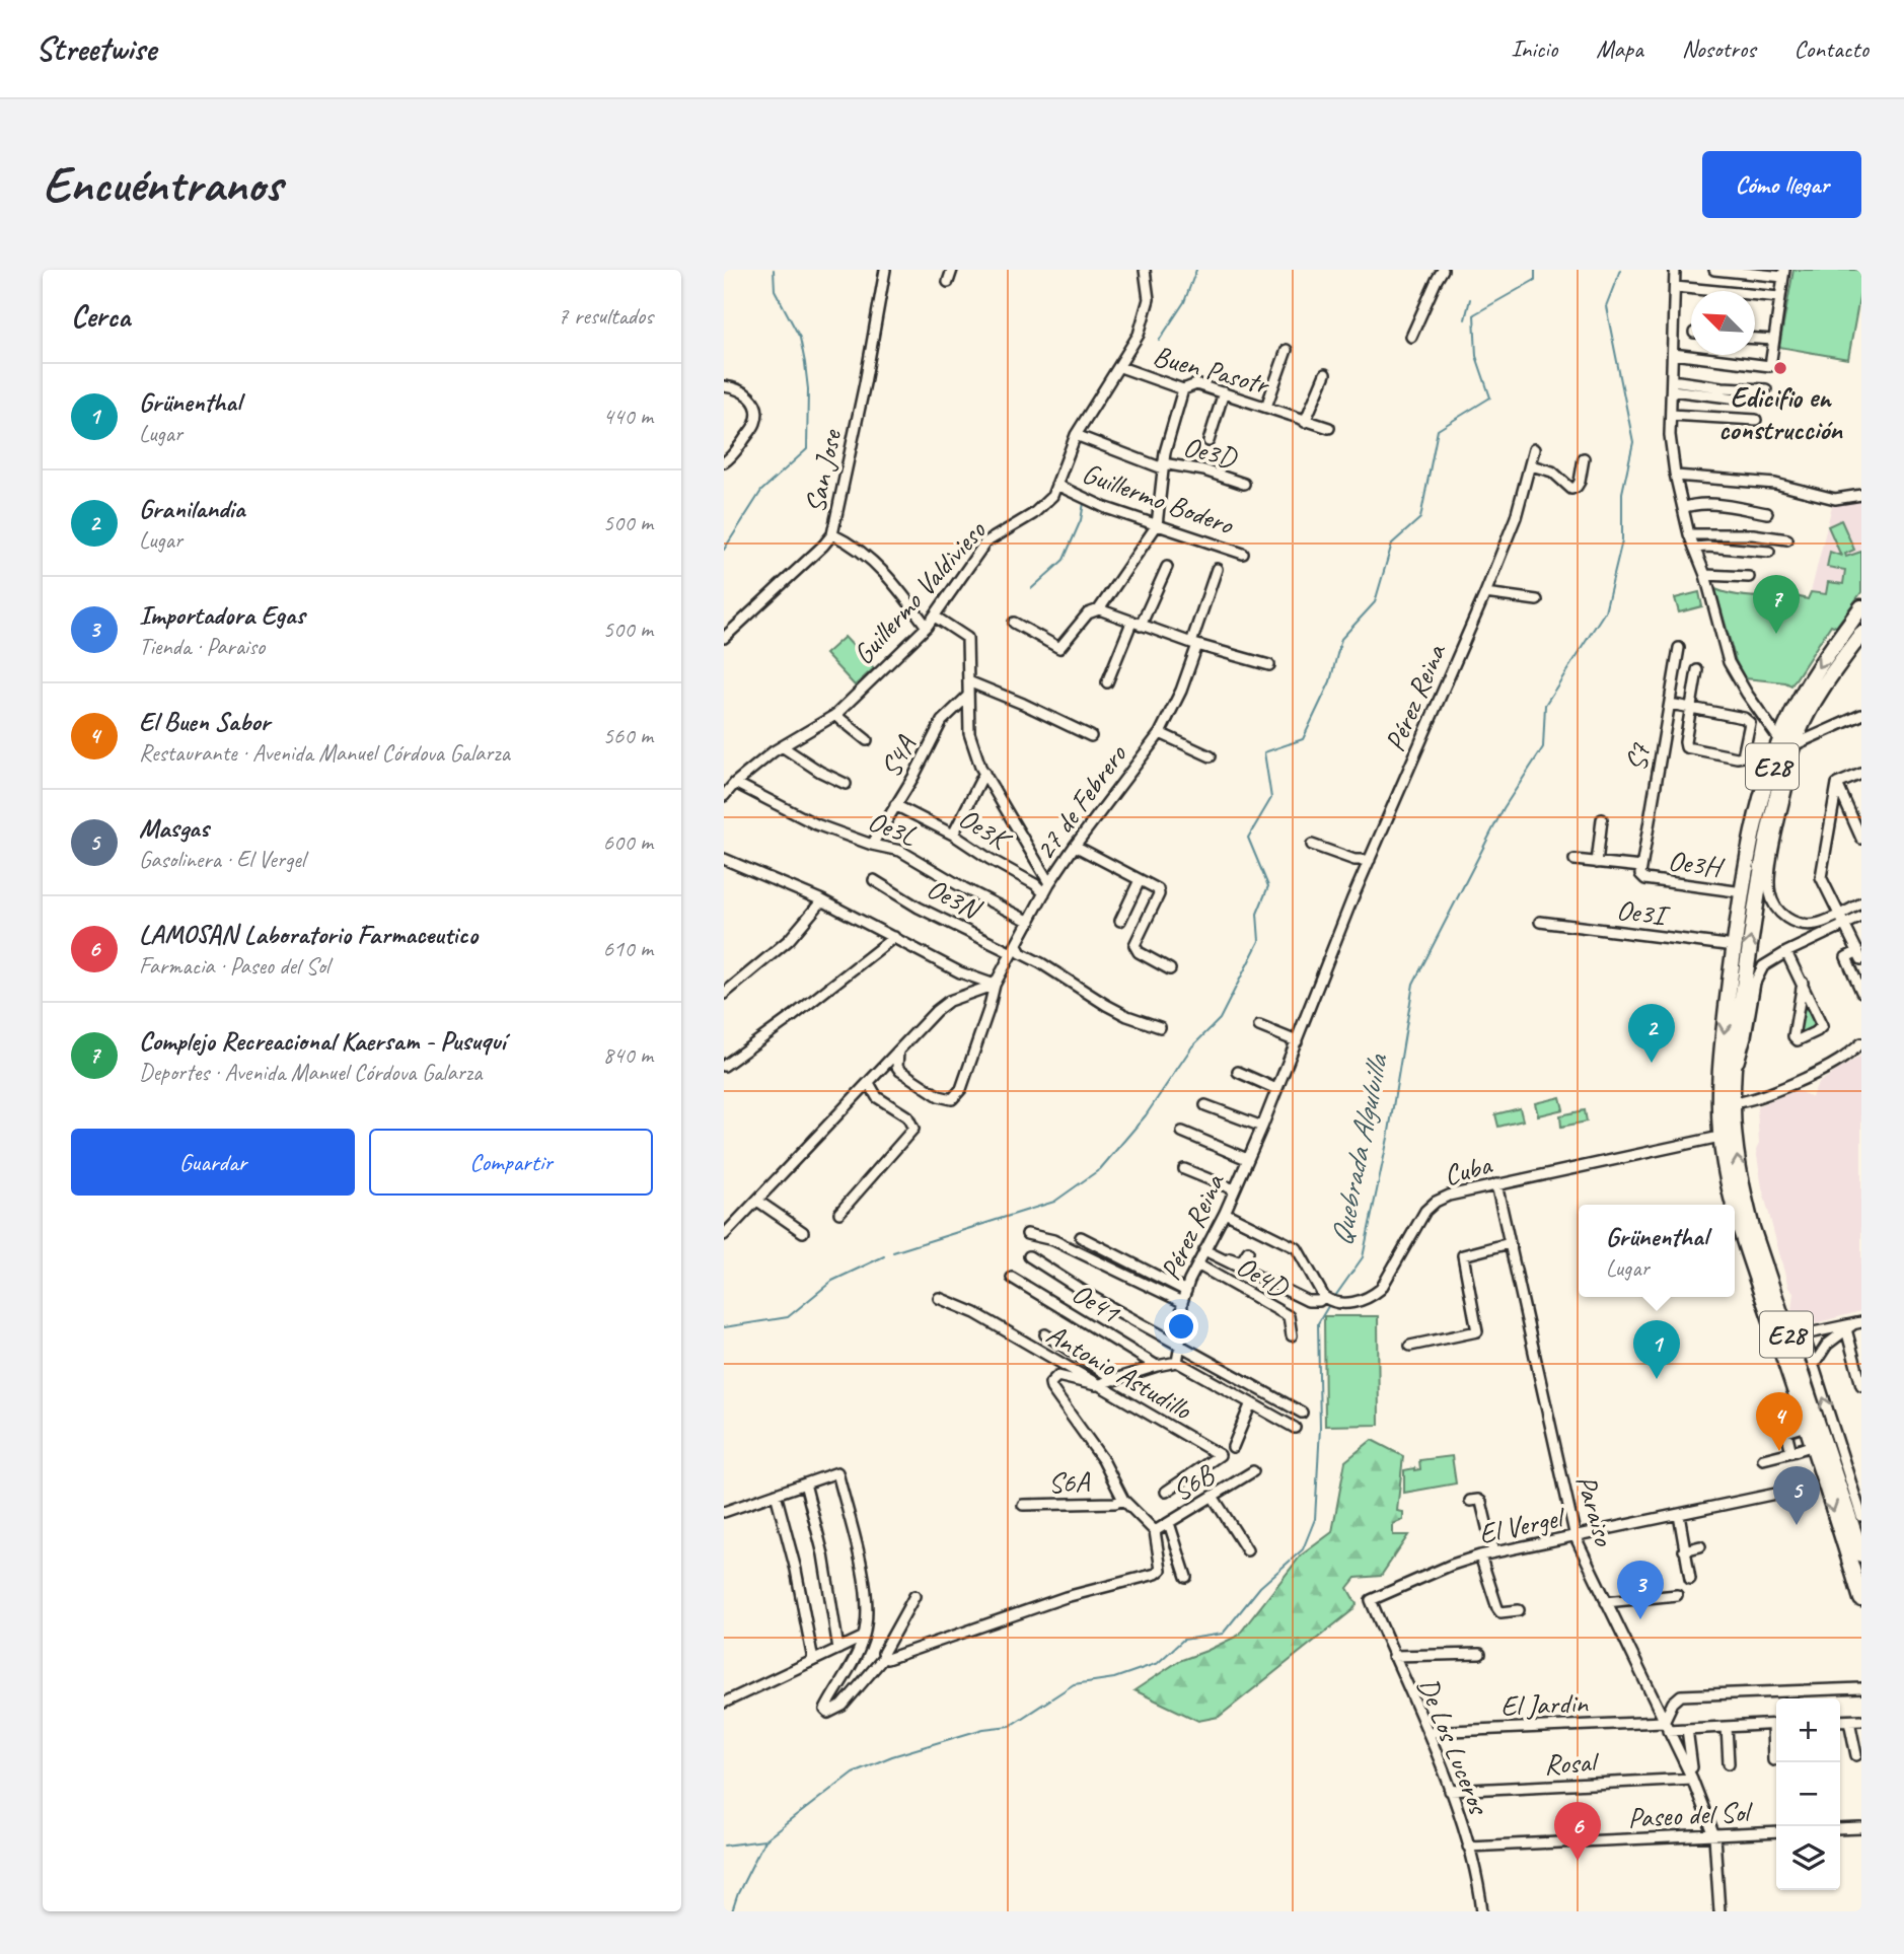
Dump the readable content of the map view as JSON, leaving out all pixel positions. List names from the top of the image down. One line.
{"streets":{"main road":["E28"],"street":["Buen Pasotr","Oe3D","San Jose","Guillermo Bodero","Guillermo Valdivieso","Pérez Reina","S4A","S7","27 de Febrero","Oe3L","Oe3K","Oe3H","Oe3N","Oe3I","Cuba","Oe4D","Oe41","Antonio Astudillo","S6A","S6B","Paraiso","El Vergel","El Jardin","De Los Luceros","Rosal","Paseo del Sol"]},"crossings":[["Buen Pasotr","Guillermo Valdivieso"],["Oe3D","Guillermo Valdivieso"],["Guillermo Bodero","Guillermo Valdivieso"],["Guillermo Valdivieso","Oe3L"],["Pérez Reina","Cuba"],["Pérez Reina","Oe4D"],["S4A","Oe3L"],["S4A","Oe3K"],["S7","Oe3H"],["E28","Oe3H"],["E28","Oe3I"],["E28","Cuba"],["27 de Febrero","Oe3L"],["27 de Febrero","Oe3K"],["27 de Febrero","Oe3N"],["Cuba","Paraiso"],["Paraiso","El Vergel"],["Paraiso","El Jardin"],["Paraiso","Rosal"],["Paraiso","Paseo del Sol"],["El Vergel","De Los Luceros"],["El Jardin","De Los Luceros"],["De Los Luceros","Rosal"],["De Los Luceros","Paseo del Sol"]],"water":["Quebrada Alguluilla"],"places":["Edicifio en construcción"],"north":"top left","page":{"header":"Streetwise","nav":["Inicio","Mapa","Nosotros","Contacto"],"buttons":["Cómo llegar",["Guardar","Compartir"]],"title":"Encuéntranos","heading":["Cerca","7 resultados"],"list":[{"mark":"1","name":"Grünenthal","note":"Lugar","value":"440 m"},{"mark":"2","name":"Granilandia","note":"Lugar","value":"500 m"},{"mark":"3","name":"Importadora Egas","note":"Tienda · Paraiso","value":"500 m"},{"mark":"4","name":"El Buen Sabor","note":"Restaurante · Avenida Manuel Córdova Galarza","value":"560 m"},{"mark":"5","name":"Masgas","note":"Gasolinera · El Vergel","value":"600 m"},{"mark":"6","name":"LAMOSAN Laboratorio Farmaceutico","note":"Farmacia · Paseo del Sol","value":"610 m"},{"mark":"7","name":"Complejo Recreacional Kaersam - Pusuquí","note":"Deportes · Avenida Manuel Córdova Galarza","value":"840 m"}],"pins":["7","2","1","4","5","3","6"],"popup":["Grünenthal","Lugar"],"map_buttons":["+","−"]}}
